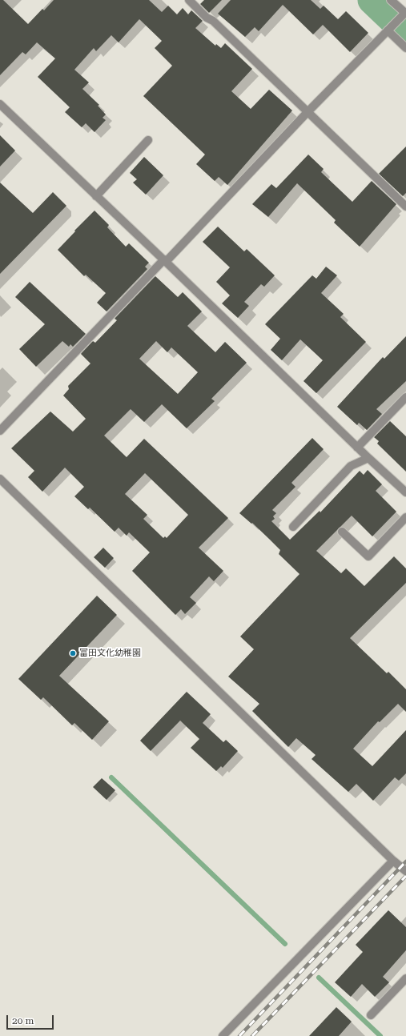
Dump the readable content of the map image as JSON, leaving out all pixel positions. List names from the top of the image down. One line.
{"places":["富田文化幼稚園"],"scale_bar":"20 m"}
